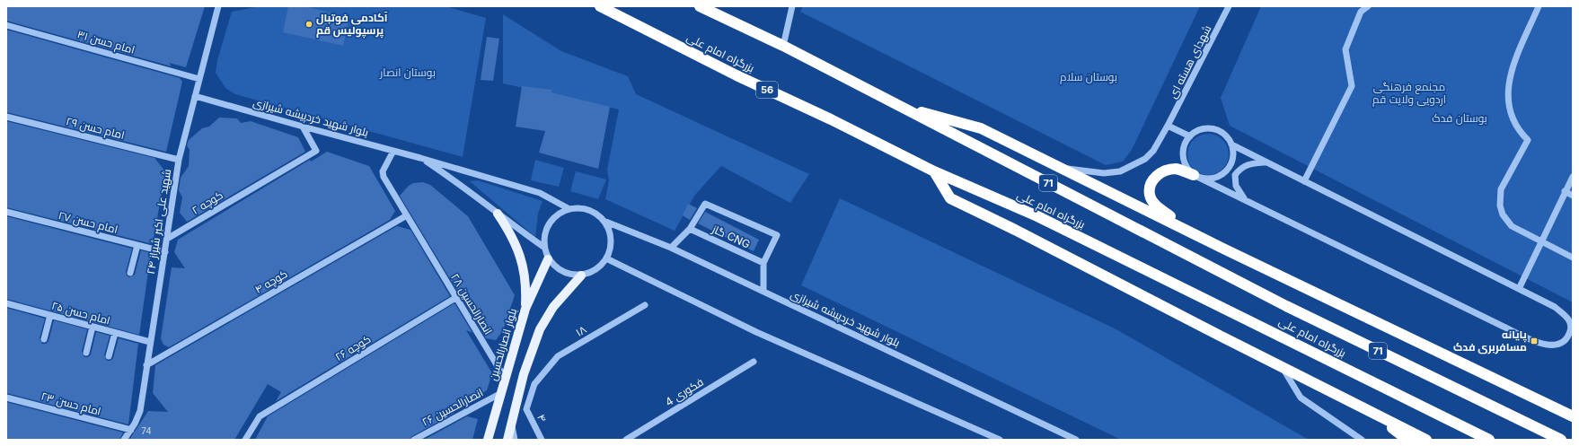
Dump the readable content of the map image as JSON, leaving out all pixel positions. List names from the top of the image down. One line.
{"streets":{"highway":["بزرگراه امام علی","56","71"],"main road":["بلوار انصارالحسین"],"street":["امام حسن ۳۱","شهدای هسته ای","بلوار شهید خردپیشه شیرازی","امام حسن ۲۹","کوچه ۲","شهید علی اکبر شیراز ۲۴","امام حسن ۲۷","گاز CNG","کوچه ۴","انصارالحسین ۲۸","امام حسن ۲۵","۱۸","کوچه ۲۶","فکوری 4","امام حسن ۲۳","انصارالحسین ۲۶","۴"]},"crossings":[["امام حسن ۳۱","شهید علی اکبر شیراز ۲۴"],["بلوار شهید خردپیشه شیرازی","کوچه ۲"],["بلوار شهید خردپیشه شیرازی","شهید علی اکبر شیراز ۲۴"],["بلوار شهید خردپیشه شیرازی","انصارالحسین ۲۸"],["بلوار شهید خردپیشه شیرازی","بلوار انصارالحسین"],["امام حسن ۲۹","شهید علی اکبر شیراز ۲۴"],["کوچه ۲","شهید علی اکبر شیراز ۲۴"],["شهید علی اکبر شیراز ۲۴","امام حسن ۲۷"],["شهید علی اکبر شیراز ۲۴","کوچه ۴"],["شهید علی اکبر شیراز ۲۴","امام حسن ۲۵"],["شهید علی اکبر شیراز ۲۴","امام حسن ۲۳"],["کوچه ۴","انصارالحسین ۲۸"],["انصارالحسین ۲۸","بلوار انصارالحسین"],["انصارالحسین ۲۸","کوچه ۲۶"],["۱۸","۴"],["بلوار انصارالحسین","انصارالحسین ۲۶"]],"parks":["بوستان انصار","بوستان سلام","مجنمع فرهنگی اردویی ولایت قم","بوستان فدک"],"places":{"other":["آکادمی فوتبال پرسپولیس قم"],"transit":["پایانه مسافربری فدک"]},"house_numbers":["74"]}
